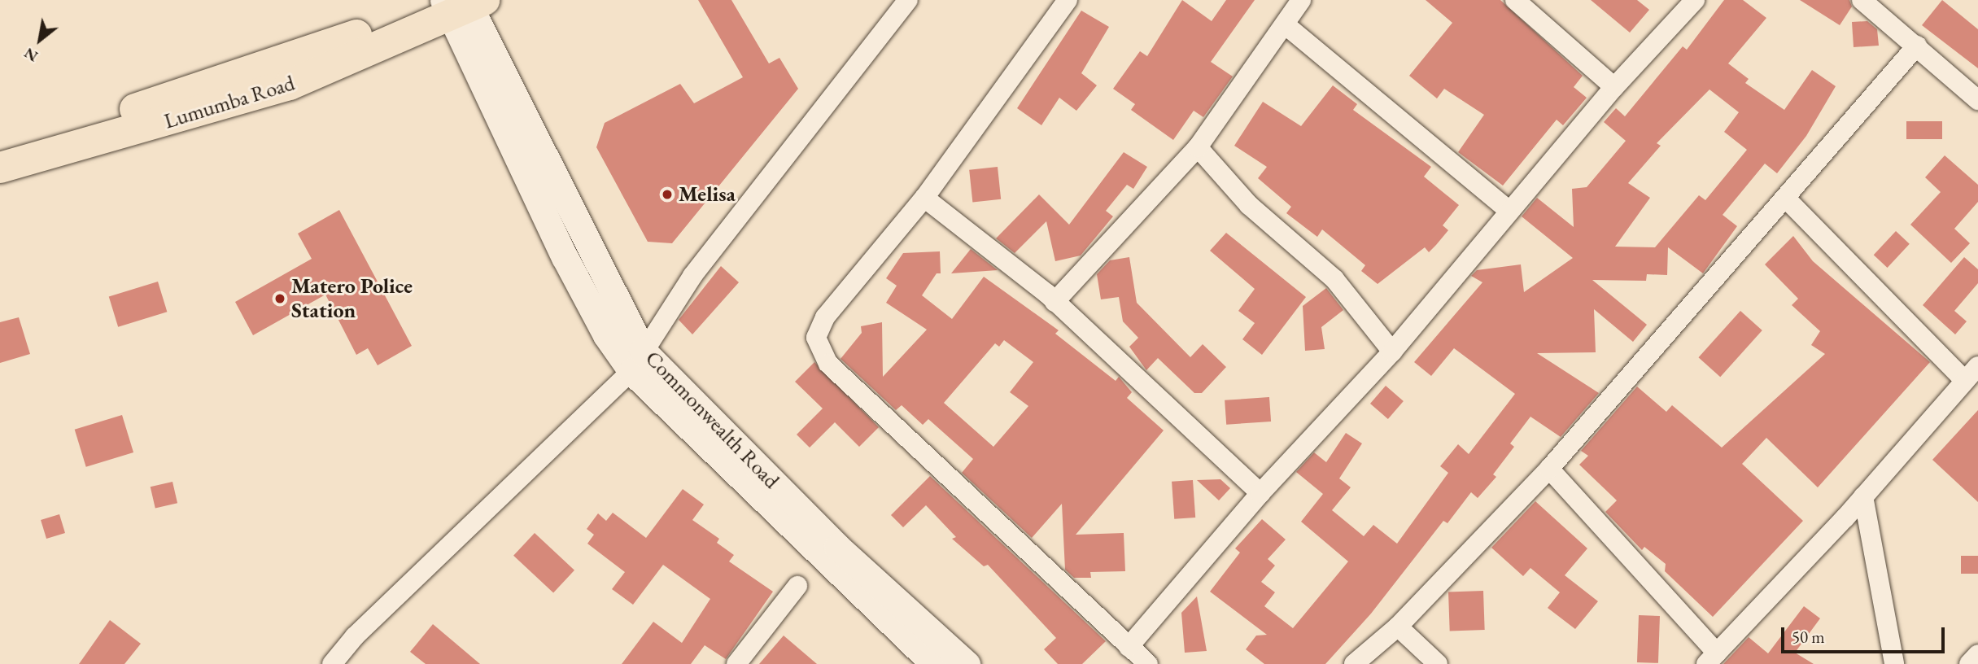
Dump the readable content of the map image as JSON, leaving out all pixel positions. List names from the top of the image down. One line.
{"streets":{"main road":["Lumumba Road","Commonwealth Road"]},"crossings":[["Lumumba Road","Commonwealth Road"]],"places":["Melisa","Matero Police Station"],"scale_bar":"50 m","north":"bottom left"}
